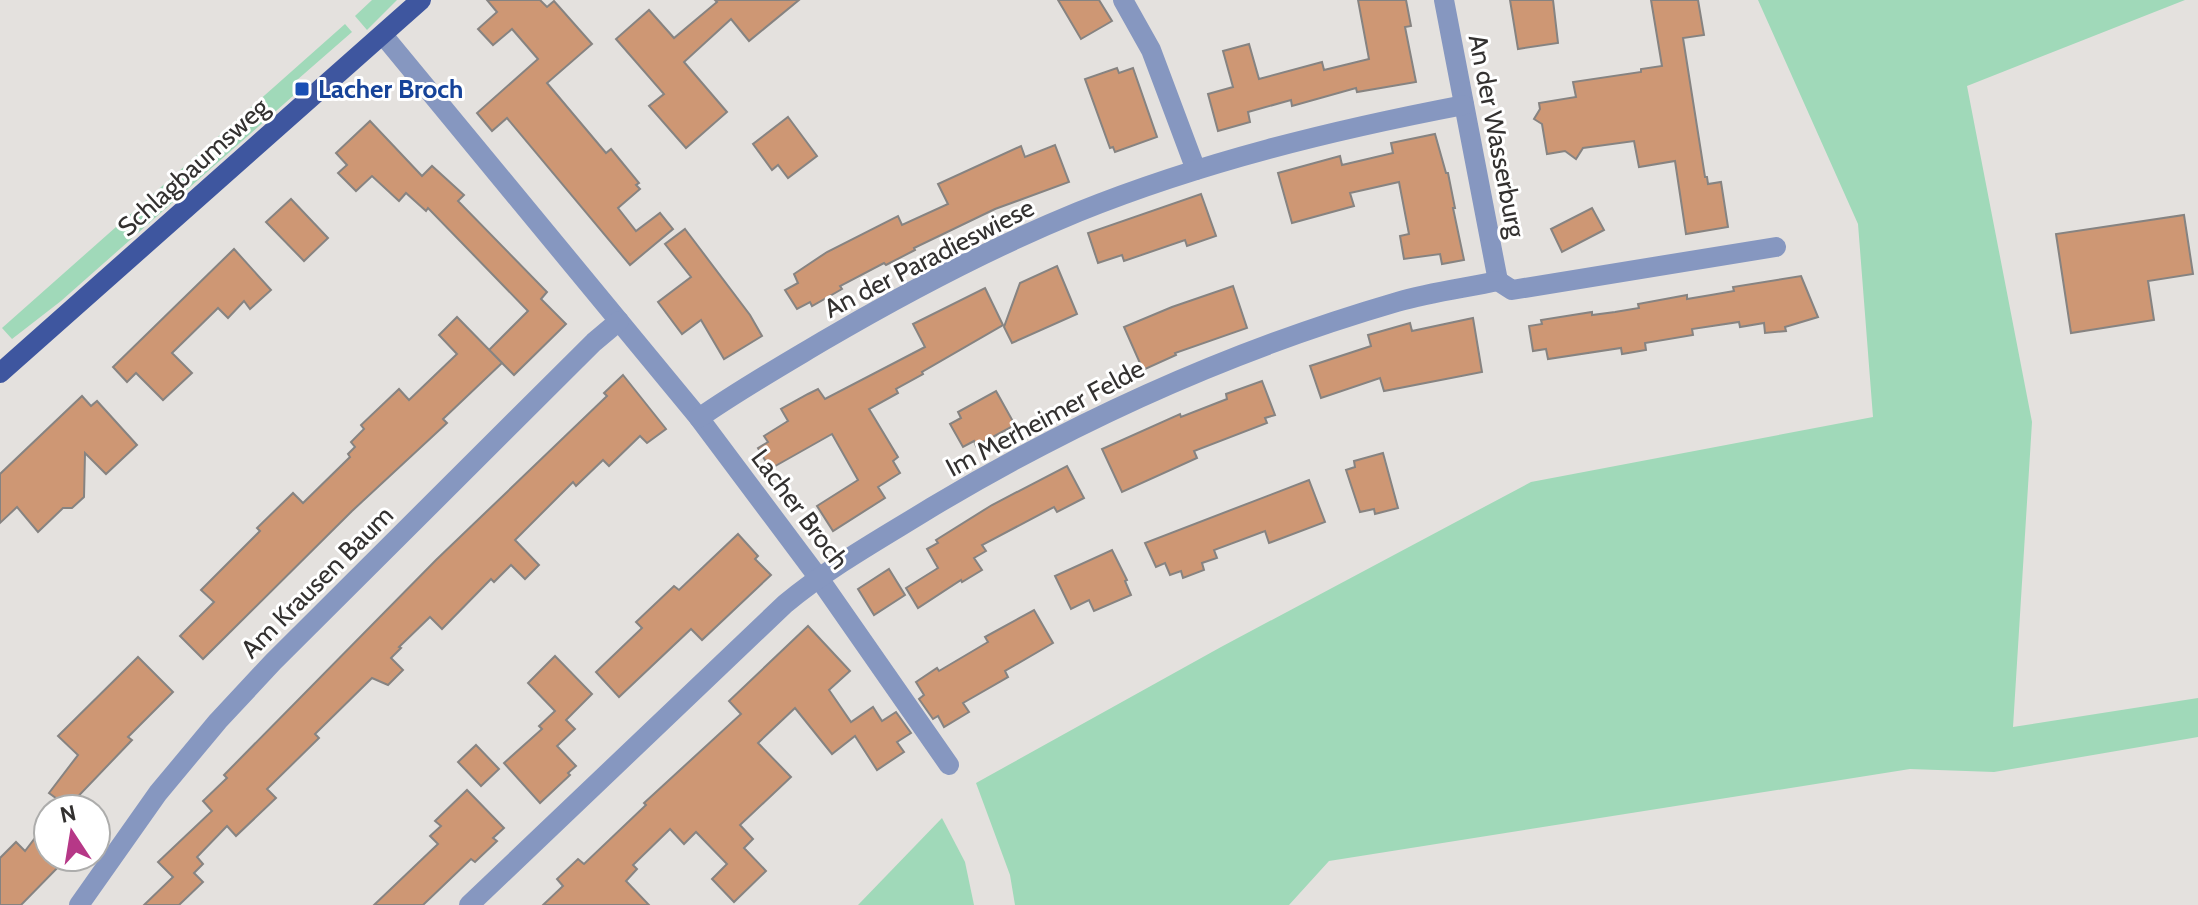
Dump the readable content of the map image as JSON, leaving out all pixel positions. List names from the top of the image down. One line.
{"streets":{"main road":["Schlagbaumsweg"],"street":["An der Wasserburg","An der Paradieswiese","Im Merheimer Felde","Lacher Broch","Am Krausen Baum"]},"crossings":[["An der Wasserburg","An der Paradieswiese"],["An der Wasserburg","Im Merheimer Felde"],["Schlagbaumsweg","Lacher Broch"],["An der Paradieswiese","Lacher Broch"],["Im Merheimer Felde","Lacher Broch"],["Lacher Broch","Am Krausen Baum"]],"places":{"transit":["Lacher Broch"]},"north":"top"}
